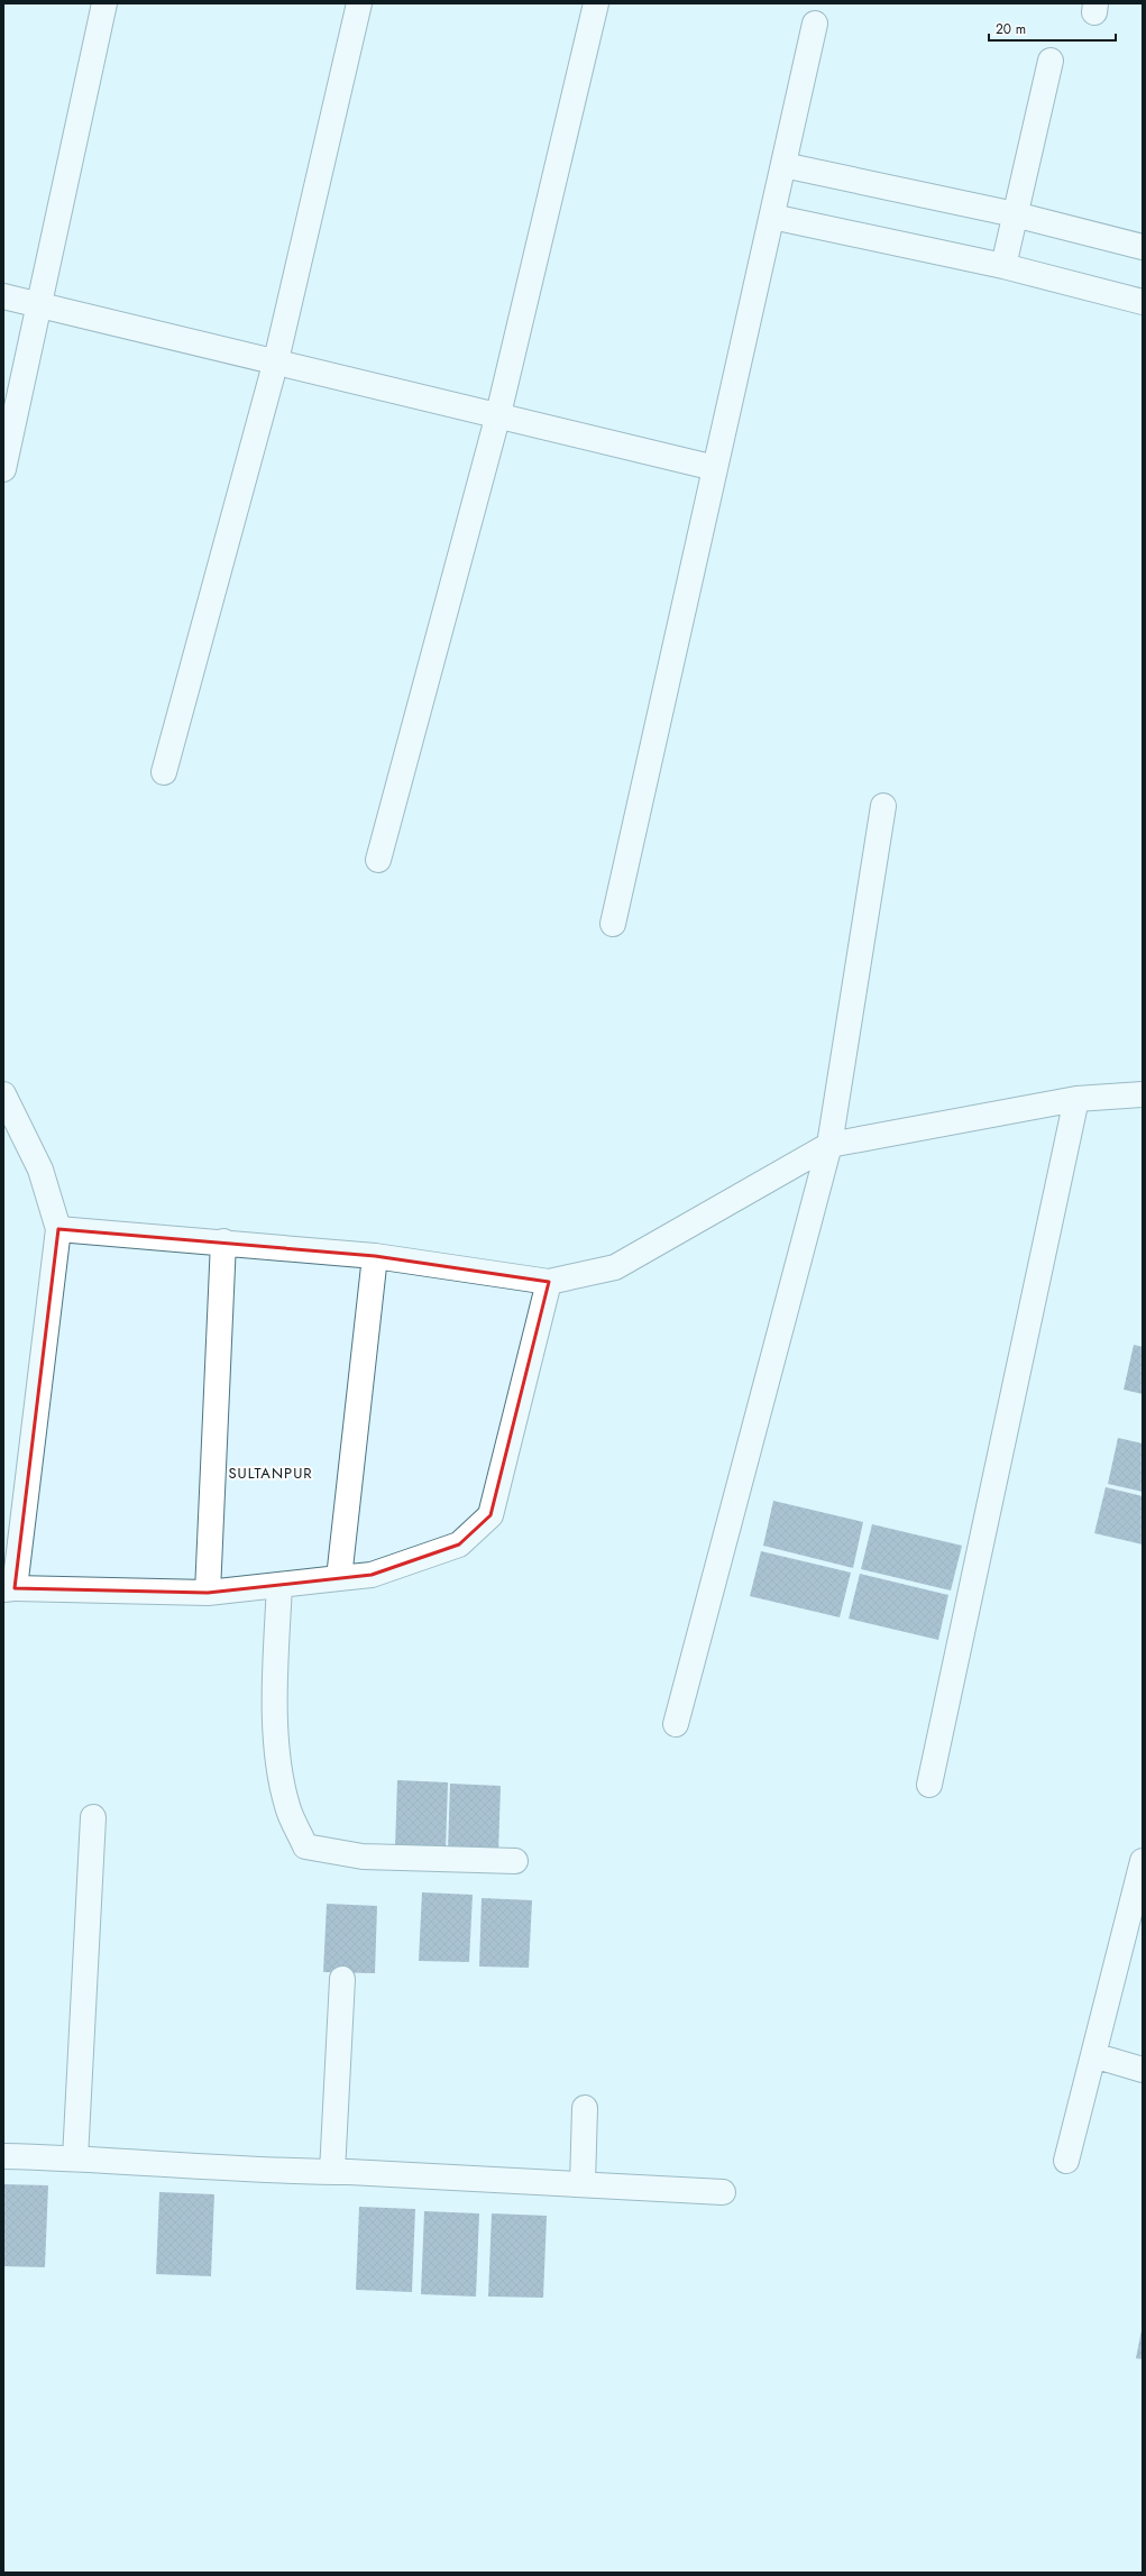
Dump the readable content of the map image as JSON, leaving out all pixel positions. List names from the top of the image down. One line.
{"districts":["SULTANPUR"],"scale_bar":"20 m"}
